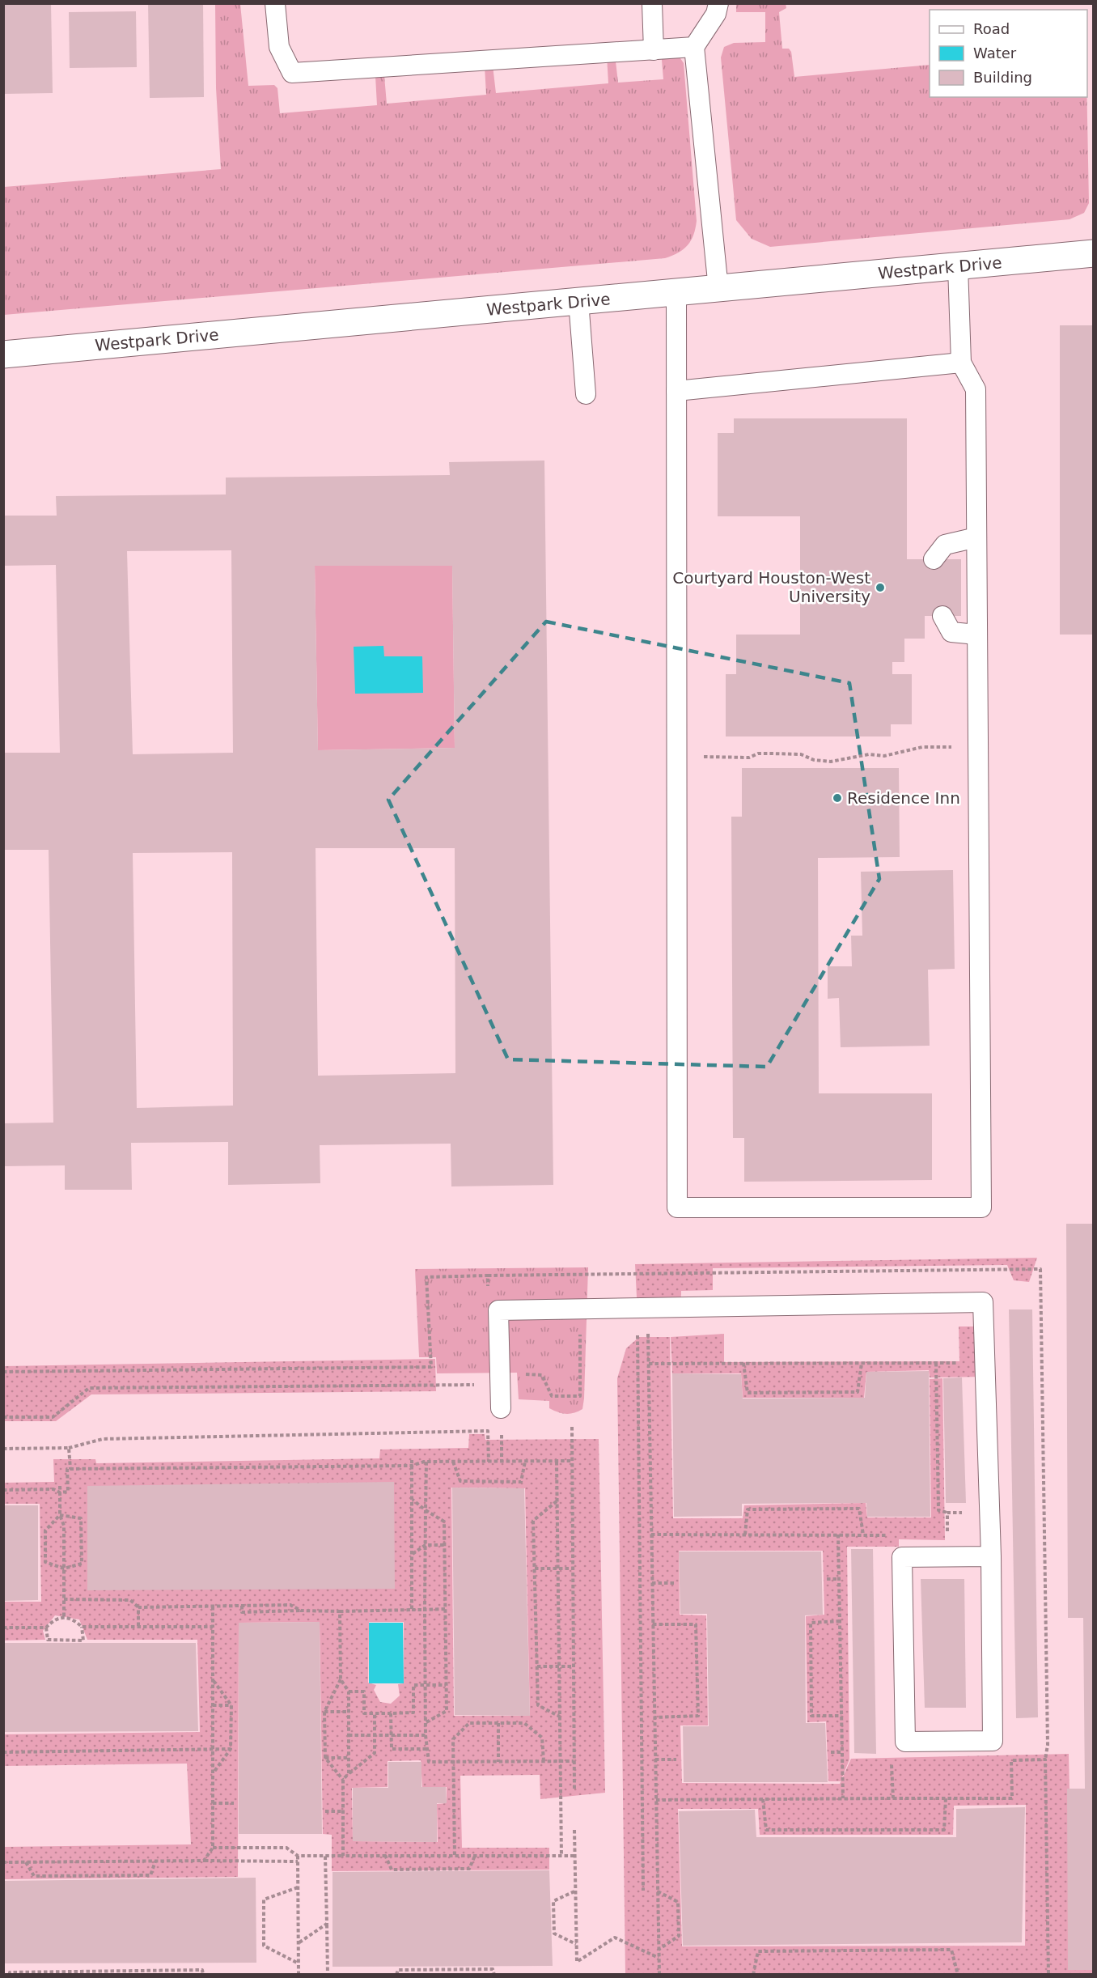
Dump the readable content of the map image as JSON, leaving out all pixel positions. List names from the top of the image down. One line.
{"streets":{"main road":["Westpark Drive"]},"places":["Courtyard Houston-West University","Residence Inn"],"legend":["Road","Water","Building"]}
